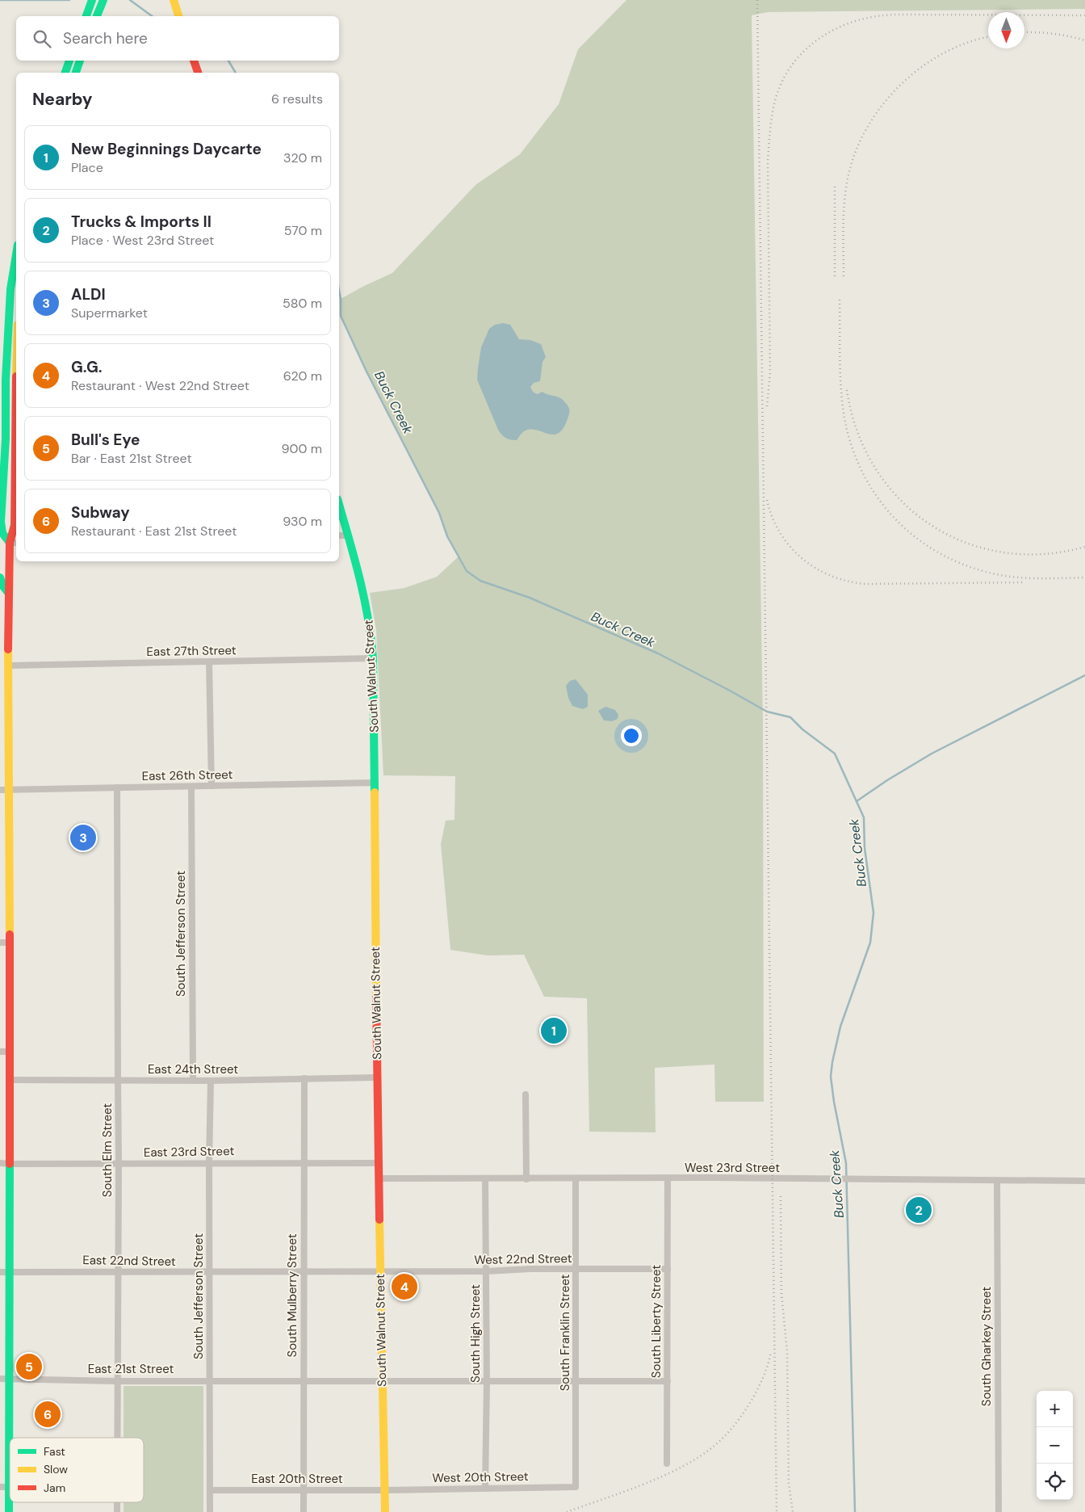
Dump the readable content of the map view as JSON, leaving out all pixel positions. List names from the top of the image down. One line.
{"streets":{"main road":["South Walnut Street"],"street":["East 27th Street","East 26th Street","South Jefferson Street","East 24th Street","South Elm Street","East 23rd Street","West 23rd Street","West 22nd Street","East 22nd Street","South Mulberry Street","South Liberty Street","South Franklin Street","South High Street","South Gharkey Street","East 21st Street","West 20th Street","East 20th Street"]},"crossings":[["East 27th Street","South Walnut Street"],["South Walnut Street","East 26th Street"],["South Walnut Street","East 24th Street"],["South Walnut Street","East 23rd Street"],["South Walnut Street","West 23rd Street"],["South Walnut Street","West 22nd Street"],["South Walnut Street","East 22nd Street"],["South Walnut Street","East 21st Street"],["South Walnut Street","West 20th Street"],["South Walnut Street","East 20th Street"],["East 26th Street","South Jefferson Street"],["East 26th Street","South Elm Street"],["South Jefferson Street","East 24th Street"],["South Jefferson Street","East 23rd Street"],["South Jefferson Street","East 22nd Street"],["South Jefferson Street","East 21st Street"],["South Jefferson Street","East 20th Street"],["East 24th Street","South Elm Street"],["East 24th Street","South Mulberry Street"],["South Elm Street","East 23rd Street"],["South Elm Street","East 22nd Street"],["South Elm Street","East 21st Street"],["East 23rd Street","South Mulberry Street"],["West 23rd Street","South Liberty Street"],["West 23rd Street","South Franklin Street"],["West 23rd Street","South High Street"],["West 23rd Street","South Gharkey Street"],["West 22nd Street","East 22nd Street"],["West 22nd Street","South Liberty Street"],["West 22nd Street","South Franklin Street"],["West 22nd Street","South High Street"],["East 22nd Street","South Mulberry Street"],["South Mulberry Street","East 21st Street"],["South Mulberry Street","East 20th Street"],["South Liberty Street","East 21st Street"],["South Franklin Street","East 21st Street"],["South Franklin Street","West 20th Street"],["South High Street","East 21st Street"],["South High Street","West 20th Street"],["West 20th Street","East 20th Street"]],"water":["Buck Creek"],"legend":["Fast","Slow","Jam"],"north":"bottom","page":{"search":"Search here","heading":["Nearby","6 results"],"list":[{"mark":"1","name":"New Beginnings Daycarte","note":"Place","value":"320 m"},{"mark":"2","name":"Trucks & Imports II","note":"Place · West 23rd Street","value":"570 m"},{"mark":"3","name":"ALDI","note":"Supermarket","value":"580 m"},{"mark":"4","name":"G.G.","note":"Restaurant · West 22nd Street","value":"620 m"},{"mark":"5","name":"Bull's Eye","note":"Bar · East 21st Street","value":"900 m"},{"mark":"6","name":"Subway","note":"Restaurant · East 21st Street","value":"930 m"}],"pins":["3","1","2","4","5","6"],"map_buttons":["+","−"]}}
